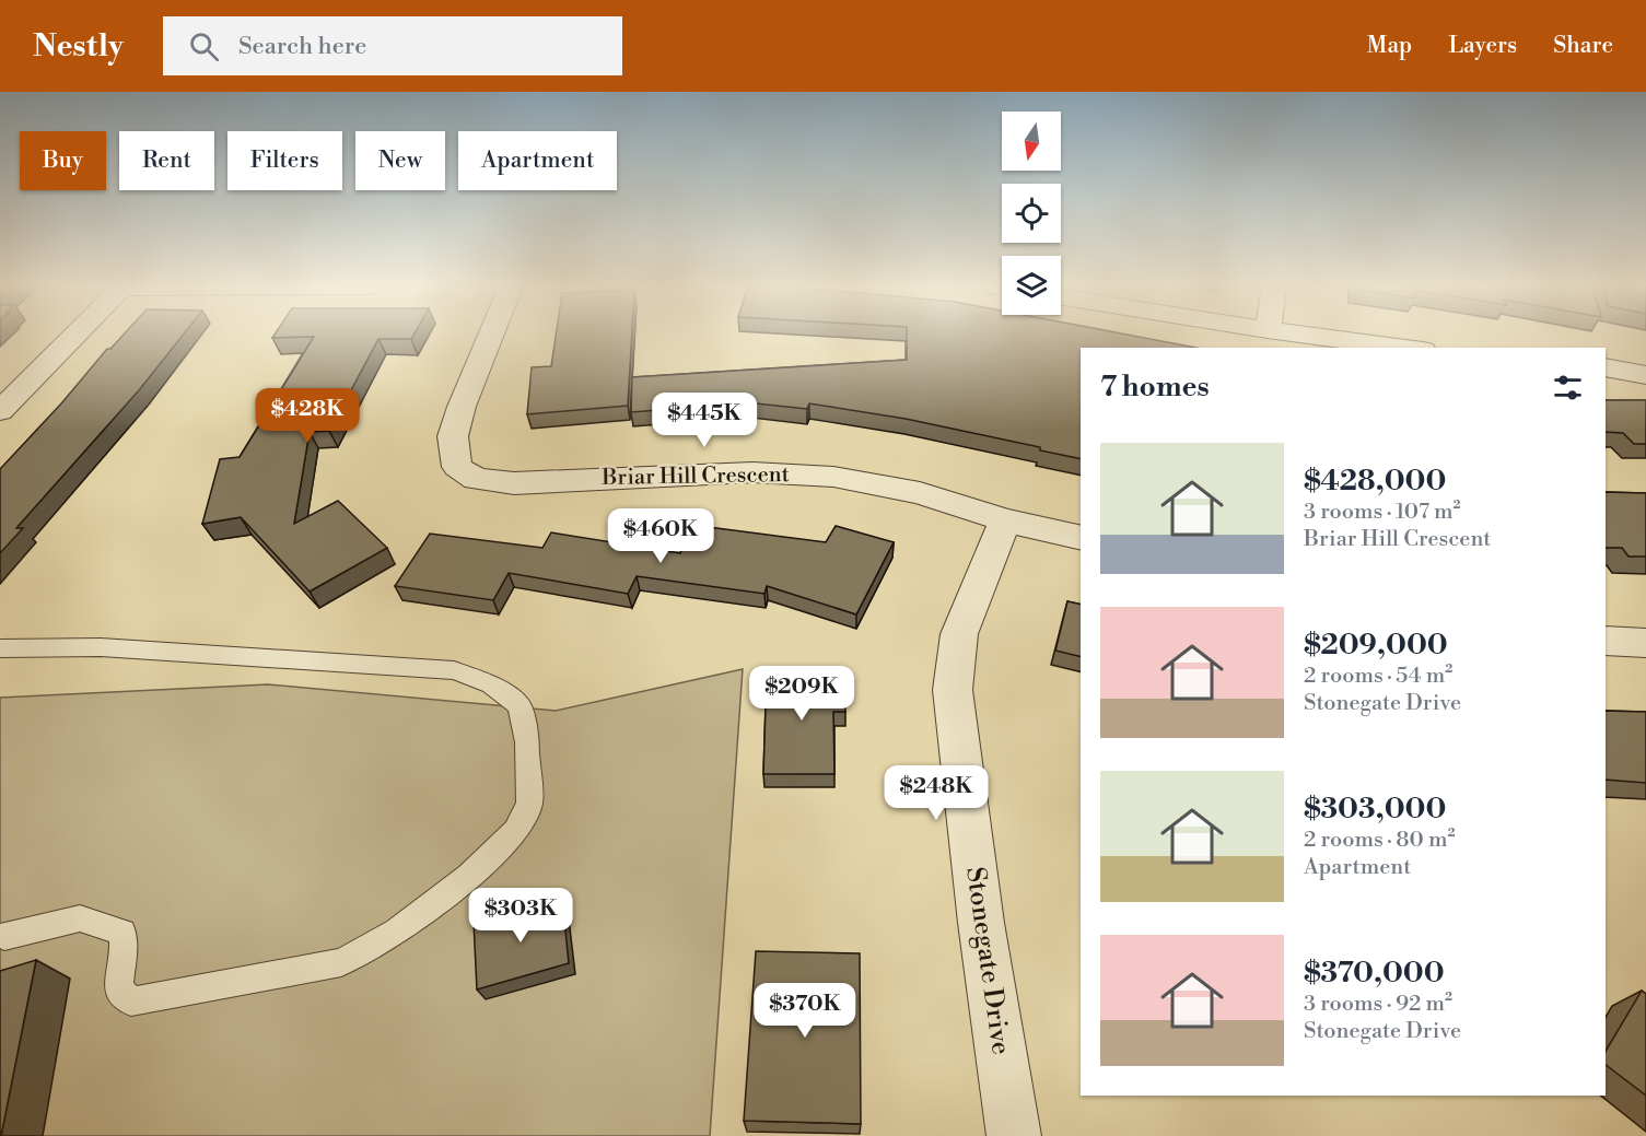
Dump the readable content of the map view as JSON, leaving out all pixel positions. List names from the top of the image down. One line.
{"streets":{"street":["Briar Hill Crescent","Stonegate Drive"]},"crossings":[["Briar Hill Crescent","Stonegate Drive"]],"north":"bottom","page":{"header":"Nestly","search":"Search here","nav":["Map","Layers","Share"],"chip":["Buy","Rent","Filters","New","Apartment"],"heading":"7 homes","price":["$428K","$445K","$460K","$209K","$248K","$303K","$370K"],"list":[{"name":"$428,000","note":"3 rooms · 107 m² · Briar Hill Crescent"},{"name":"$209,000","note":"2 rooms · 54 m² · Stonegate Drive"},{"name":"$303,000","note":"2 rooms · 80 m² · Apartment"},{"name":"$370,000","note":"3 rooms · 92 m² · Stonegate Drive"}]}}
